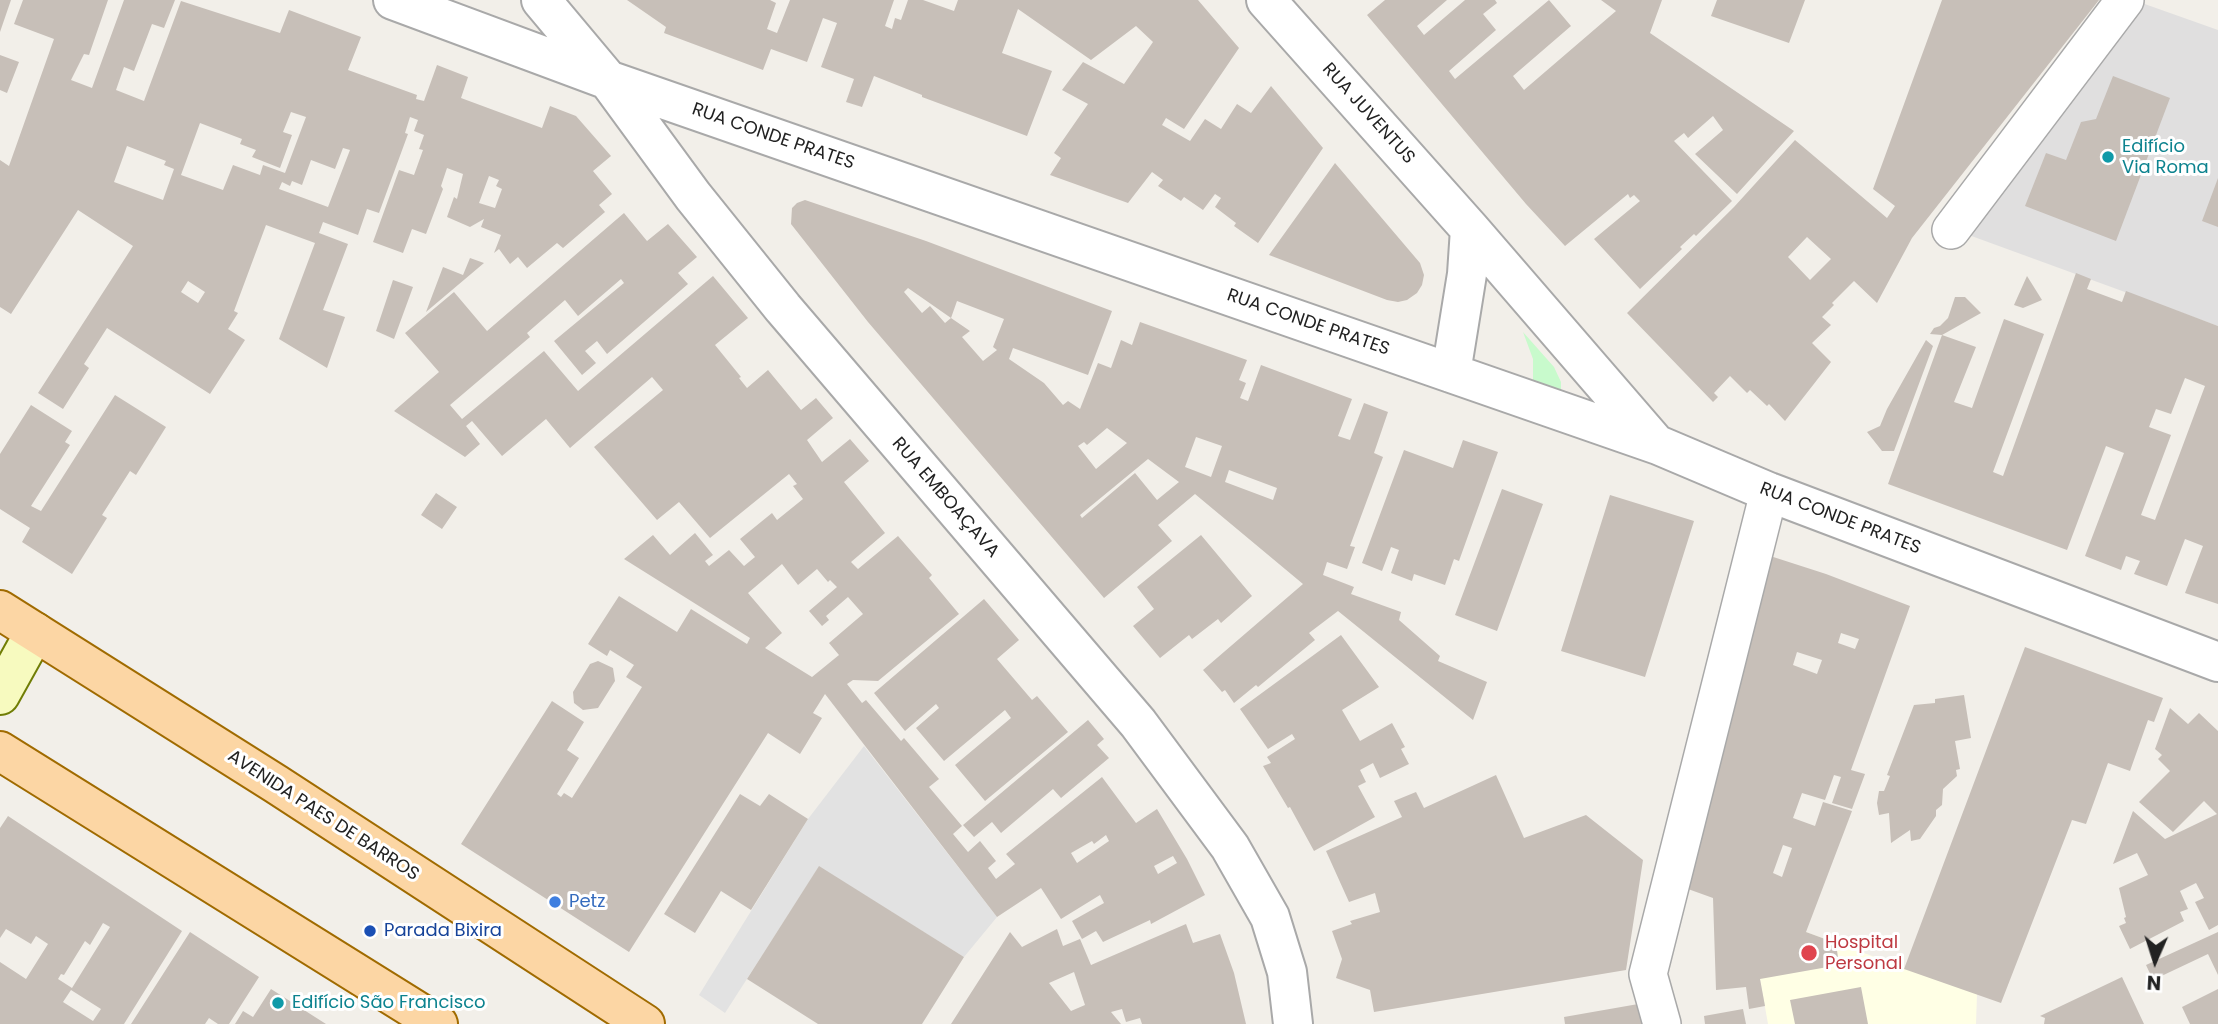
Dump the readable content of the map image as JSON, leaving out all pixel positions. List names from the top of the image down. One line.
{"streets":{"main road":["AVENIDA PAES DE BARROS"],"street":["RUA JUVENTUS","RUA CONDE PRATES","RUA EMBOAÇAVA"]},"crossings":[["RUA JUVENTUS","RUA CONDE PRATES"],["RUA CONDE PRATES","RUA EMBOAÇAVA"]],"places":["Edifício Via Roma","Petz","Parada Bixira","Hospital Personal","Edifício São Francisco"],"north":"bottom"}
